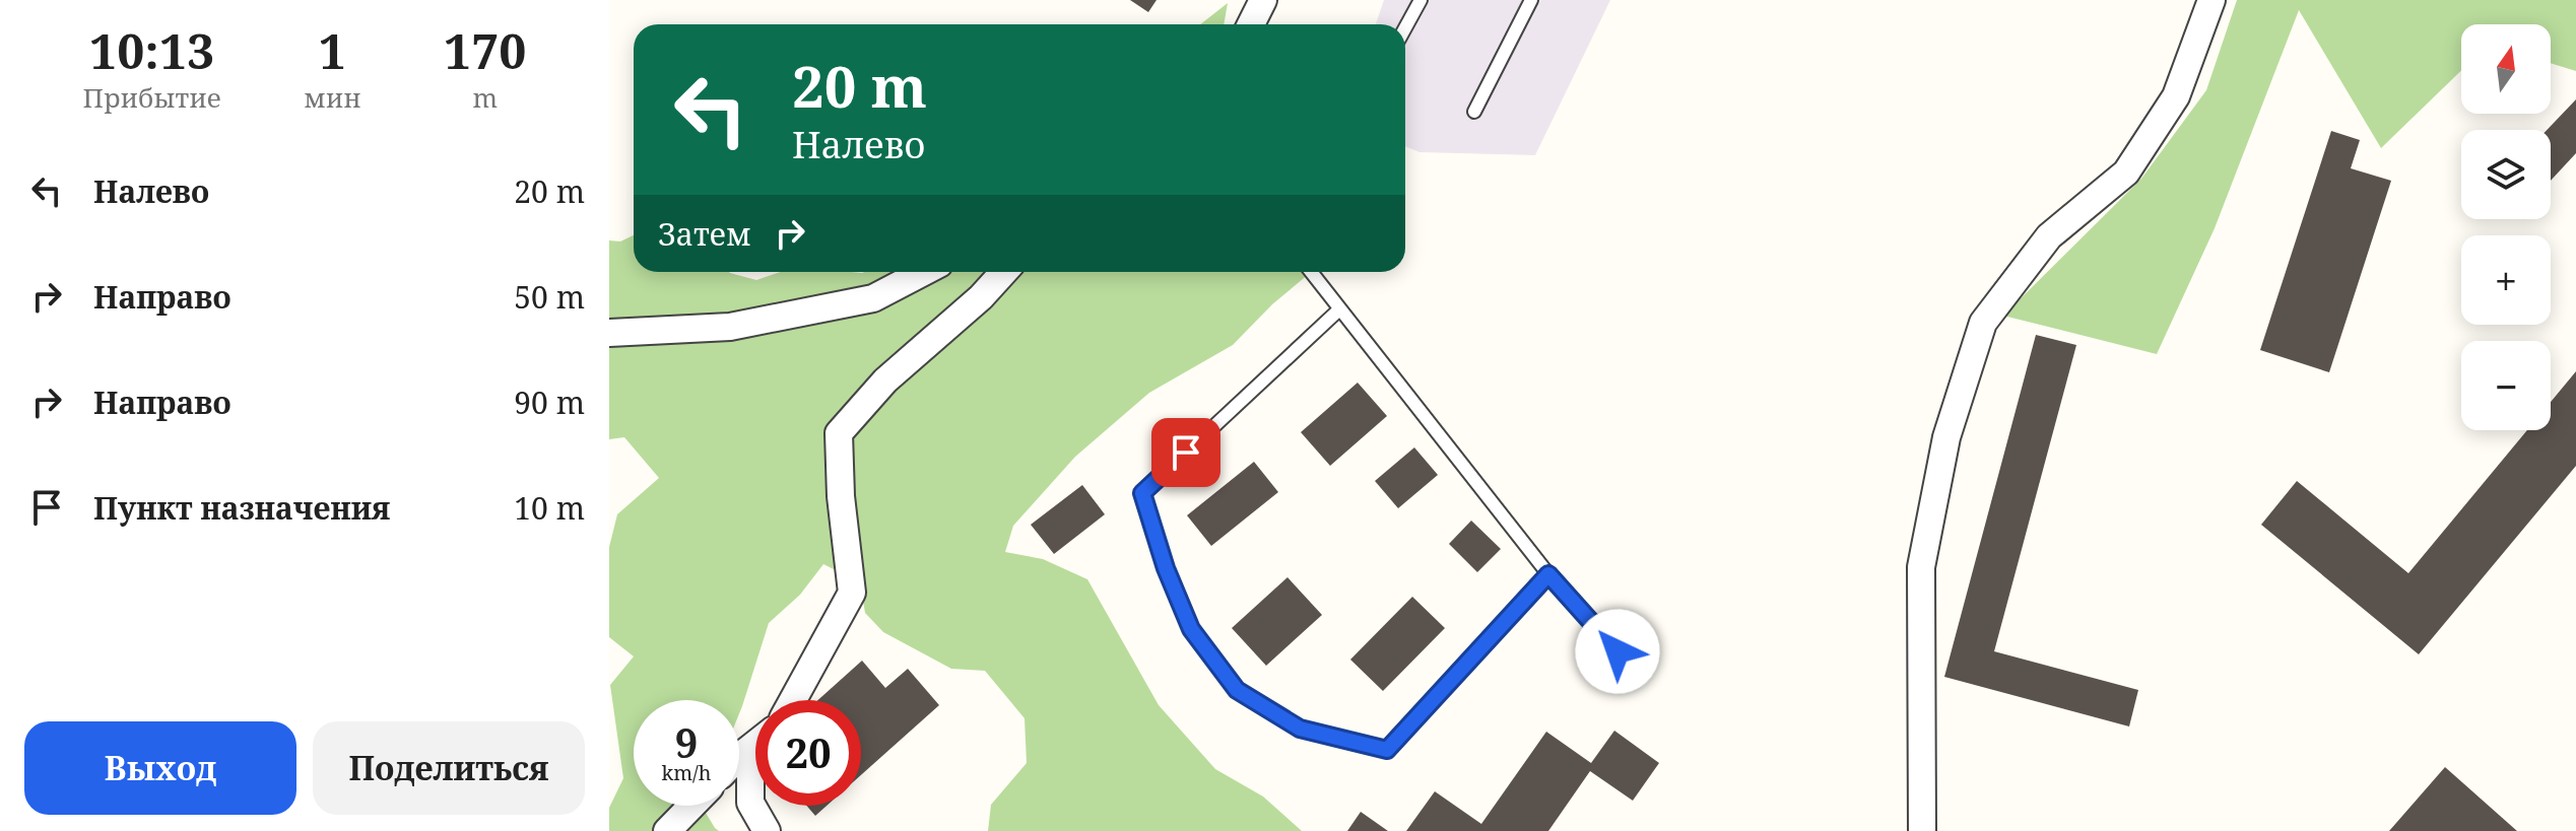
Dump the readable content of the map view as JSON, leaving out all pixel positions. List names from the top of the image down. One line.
{"north":"top","page":{"eta":["10:13","Прибытие","1","мин","170","m"],"map_buttons":["+","−"],"turn":["20 m","Налево"],"list":[{"name":"Налево","value":"20 m"},{"name":"Направо","value":"50 m"},{"name":"Направо","value":"90 m"},{"name":"Пункт назначения","value":"10 m"}],"then":"Затем","speed":"9 km/h","limit":"20","buttons":["Выход","Поделиться"]}}
